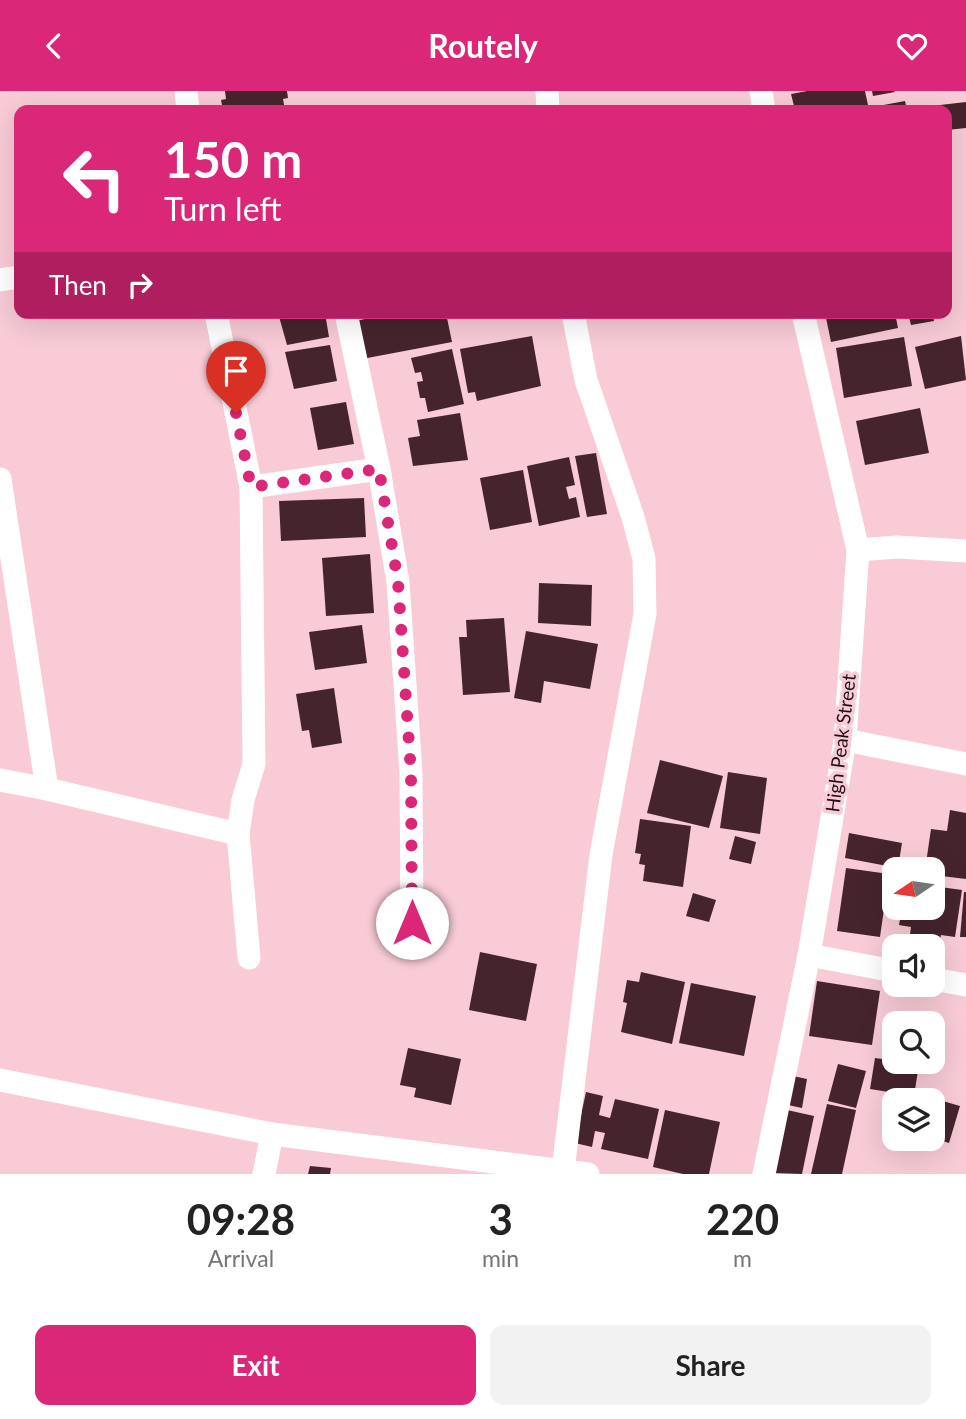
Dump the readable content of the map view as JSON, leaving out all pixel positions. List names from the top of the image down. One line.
{"streets":{"street":["High Peak Street"]},"north":"left","page":{"header":"Routely","turn":["150 m","Turn left"],"then":"Then","eta":["09:28","Arrival","3","min","220","m"],"buttons":["Exit","Share"]}}
